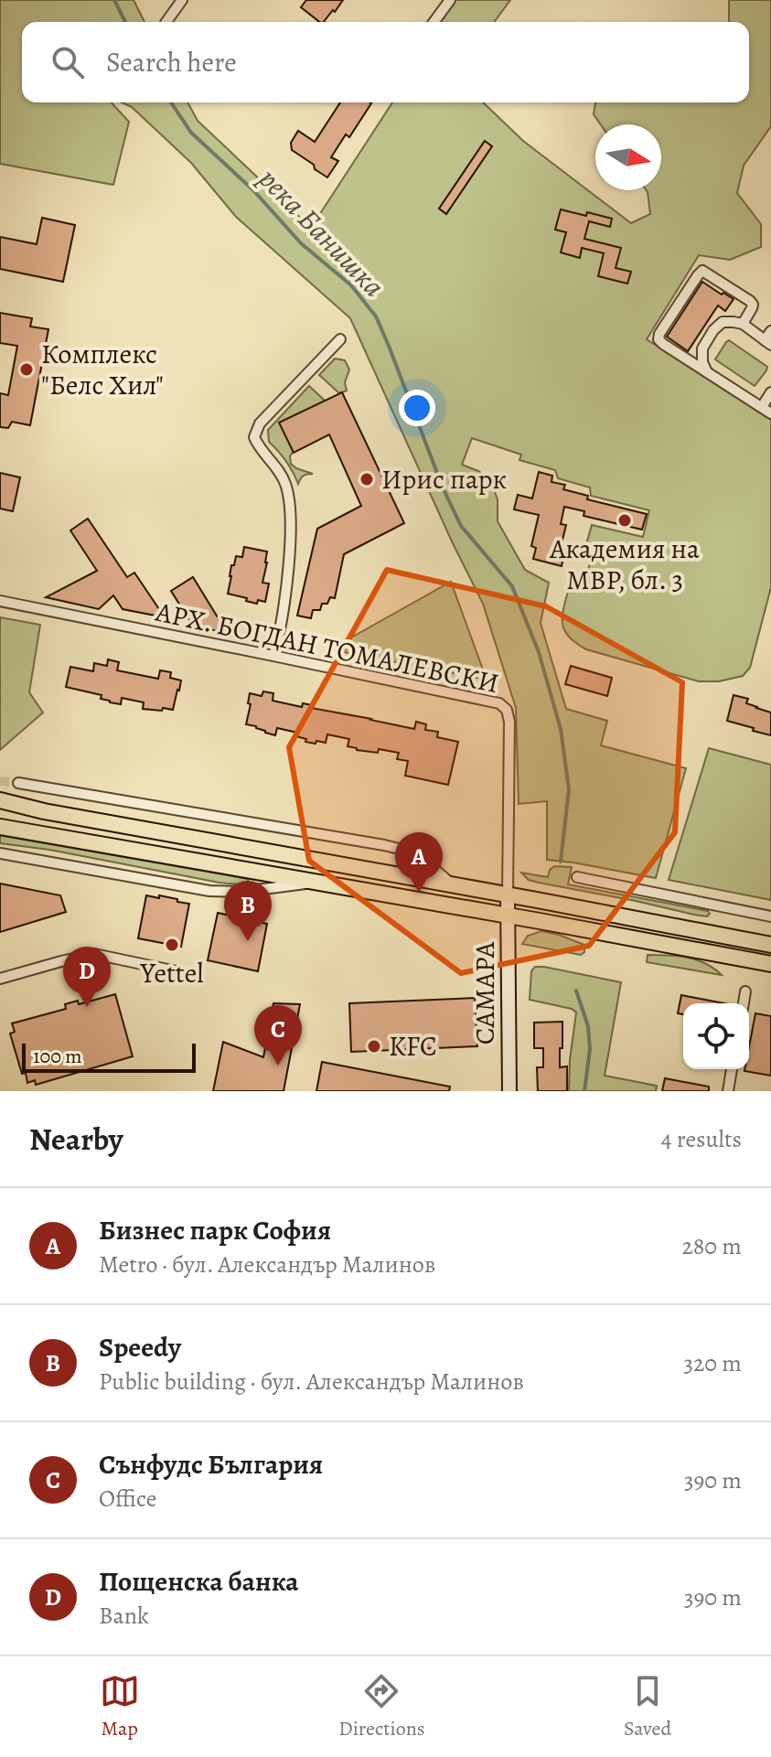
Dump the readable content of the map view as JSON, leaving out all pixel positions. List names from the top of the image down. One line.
{"streets":{"street":["АРХ. БОГДАН ТОМАЛЕВСКИ","САМАРА"]},"crossings":[["АРХ. БОГДАН ТОМАЛЕВСКИ","САМАРА"]],"water":["река Банишка"],"places":["Комплекс \"Белс Хил\"","Ирис парк","Академия на МВР, бл. 3","Yettel","KFC"],"scale_bar":"100 m","north":"right","page":{"search":"Search here","pins":["A","B","D","C"],"scale":"100 m","heading":["Nearby","4 results"],"list":[{"mark":"A","name":"Бизнес парк София","note":"Metro · бул. Александър Малинов","value":"280 m"},{"mark":"B","name":"Speedy","note":"Public building · бул. Александър Малинов","value":"320 m"},{"mark":"C","name":"Сънфудс България","note":"Office","value":"390 m"},{"mark":"D","name":"Пощенска банка","note":"Bank","value":"390 m"}],"nav":["Map","Directions","Saved"]}}
